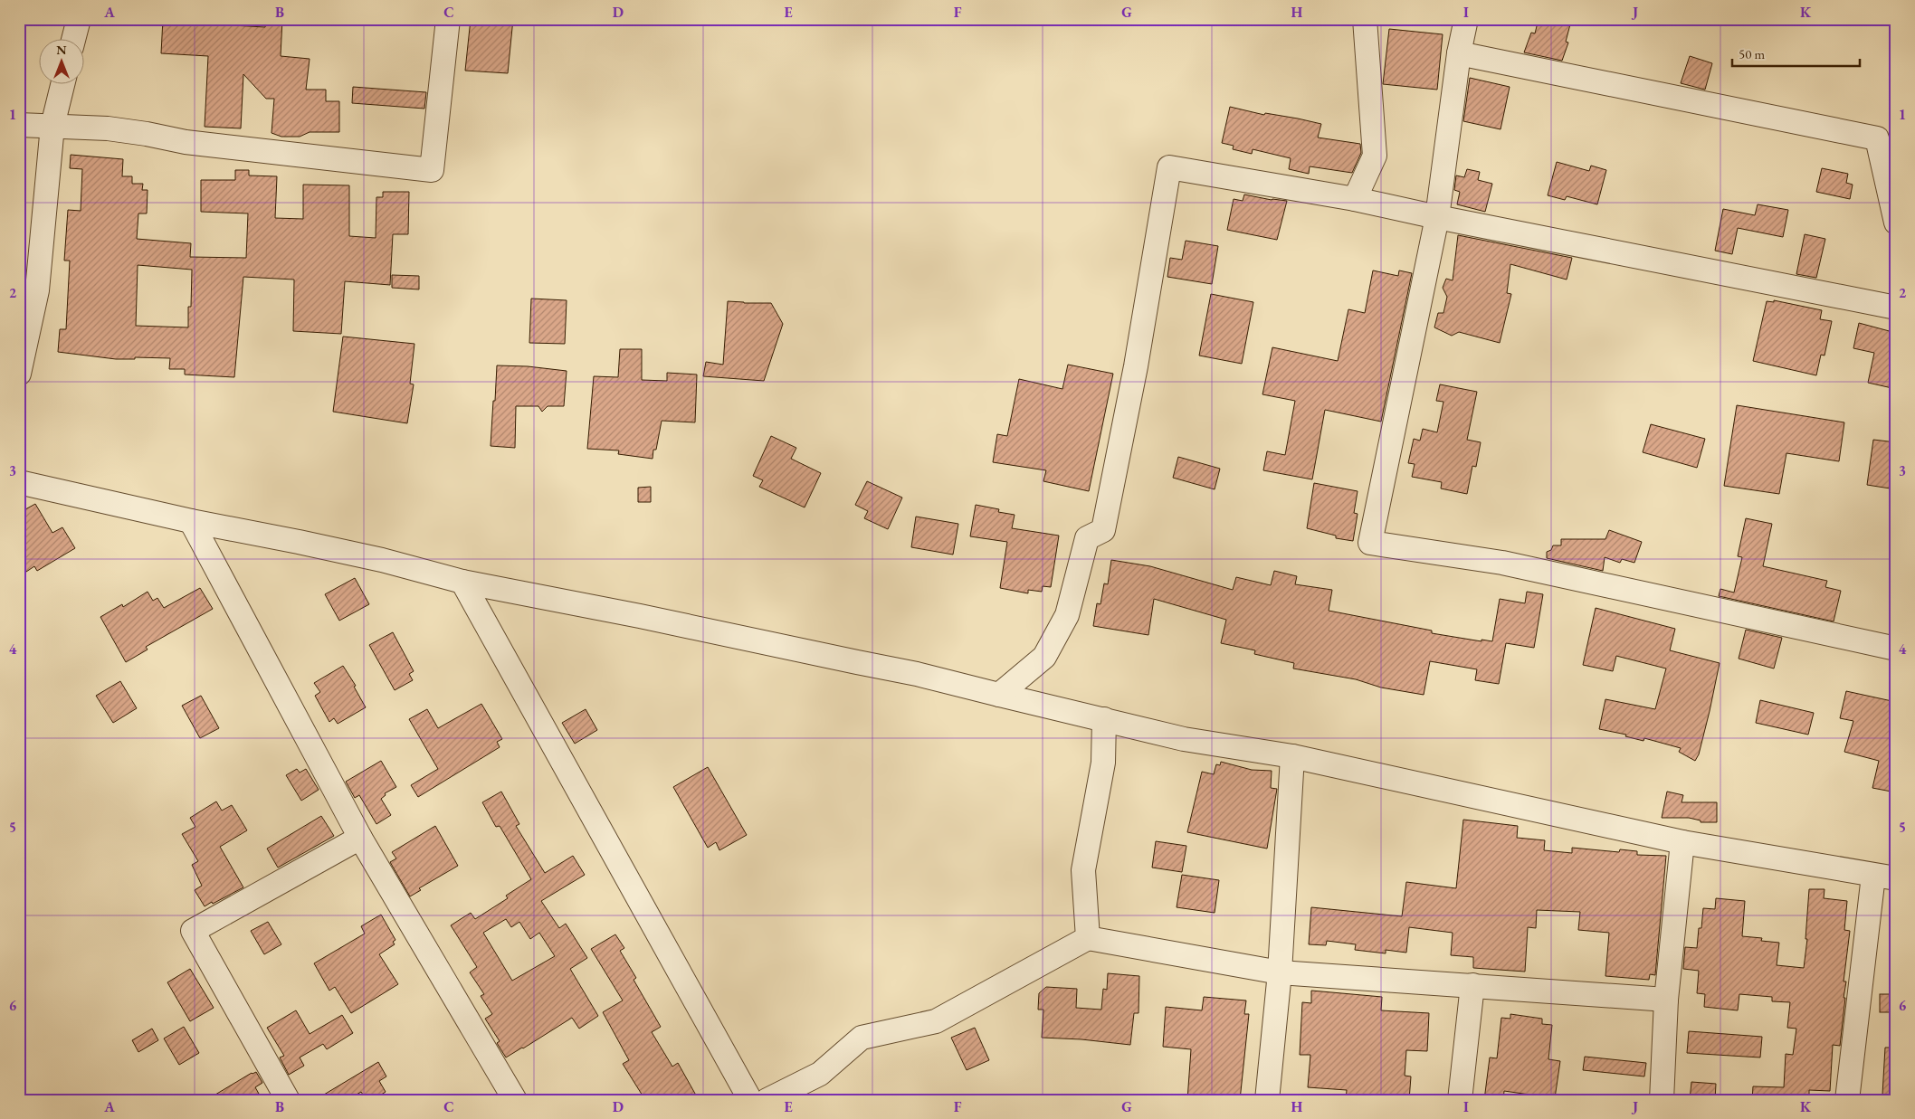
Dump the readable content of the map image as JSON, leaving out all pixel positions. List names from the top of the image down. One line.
{"scale_bar":"50 m","north":"top","grid":{"columns":["A","B","C","D","E","F","G","H","I","J","K"],"rows":["1","2","3","4","5","6"]}}
